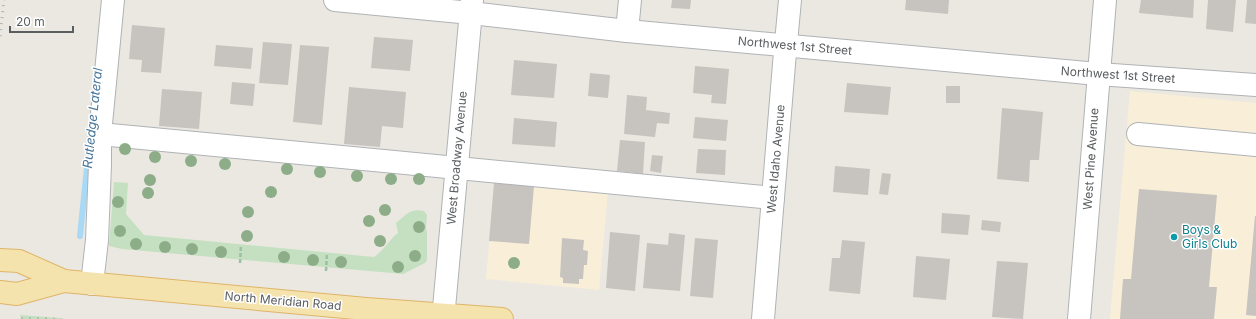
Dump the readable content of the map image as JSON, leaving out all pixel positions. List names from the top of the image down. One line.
{"streets":{"main road":["North Meridian Road"],"street":["Northwest 1st Street","West Broadway Avenue","West Idaho Avenue","West Pine Avenue"]},"crossings":[["Northwest 1st Street","West Broadway Avenue"],["Northwest 1st Street","West Idaho Avenue"],["Northwest 1st Street","West Pine Avenue"],["West Broadway Avenue","North Meridian Road"]],"water":["Rutledge Lateral"],"places":["Boys & Girls Club"],"scale_bar":"20 m"}
